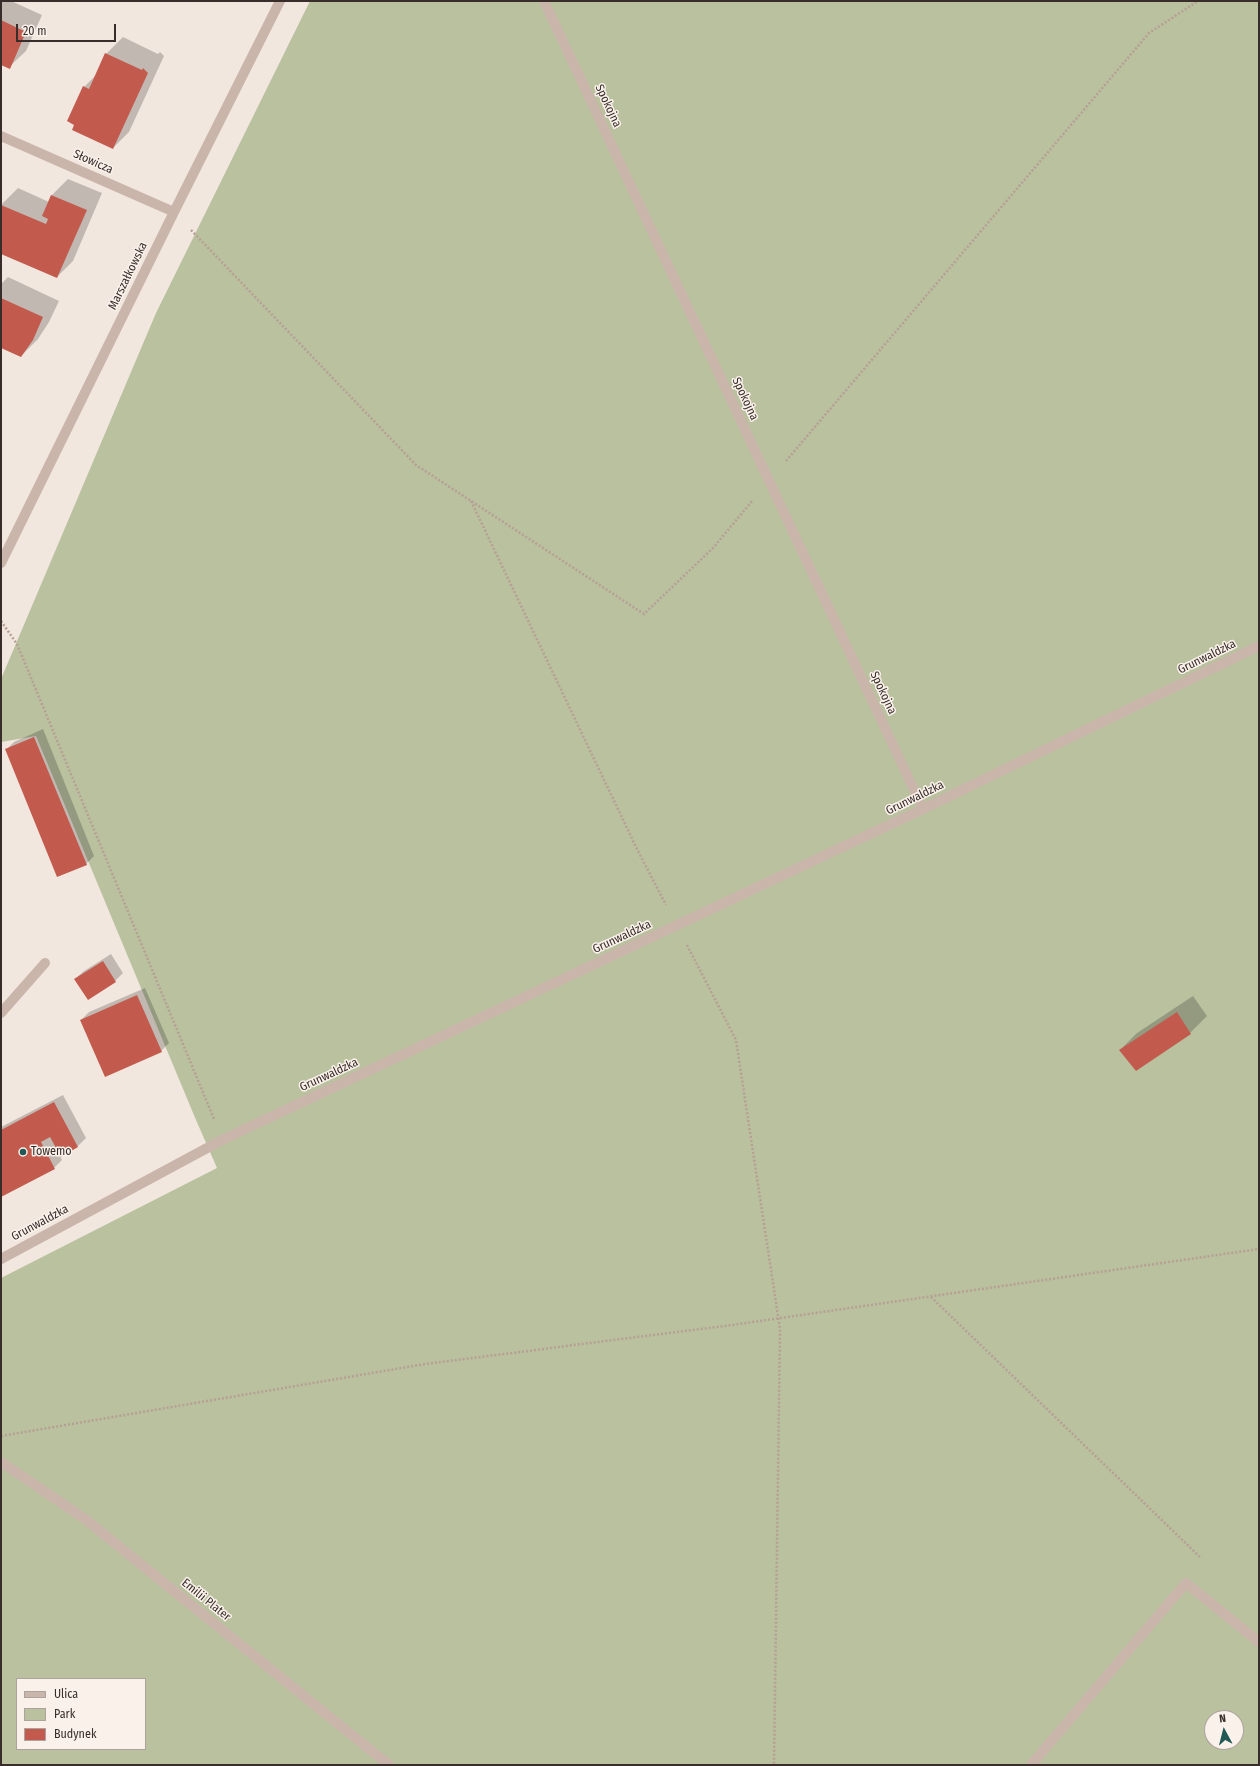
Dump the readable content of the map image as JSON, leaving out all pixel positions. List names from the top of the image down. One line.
{"streets":{"street":["Spokojna","Słowicza","Marszałkowska","Grunwaldzka","Emilii Plater"]},"crossings":[["Spokojna","Grunwaldzka"],["Słowicza","Marszałkowska"]],"places":["Towemo"],"legend":["Ulica","Park","Budynek"],"scale_bar":"20 m","north":"top"}
